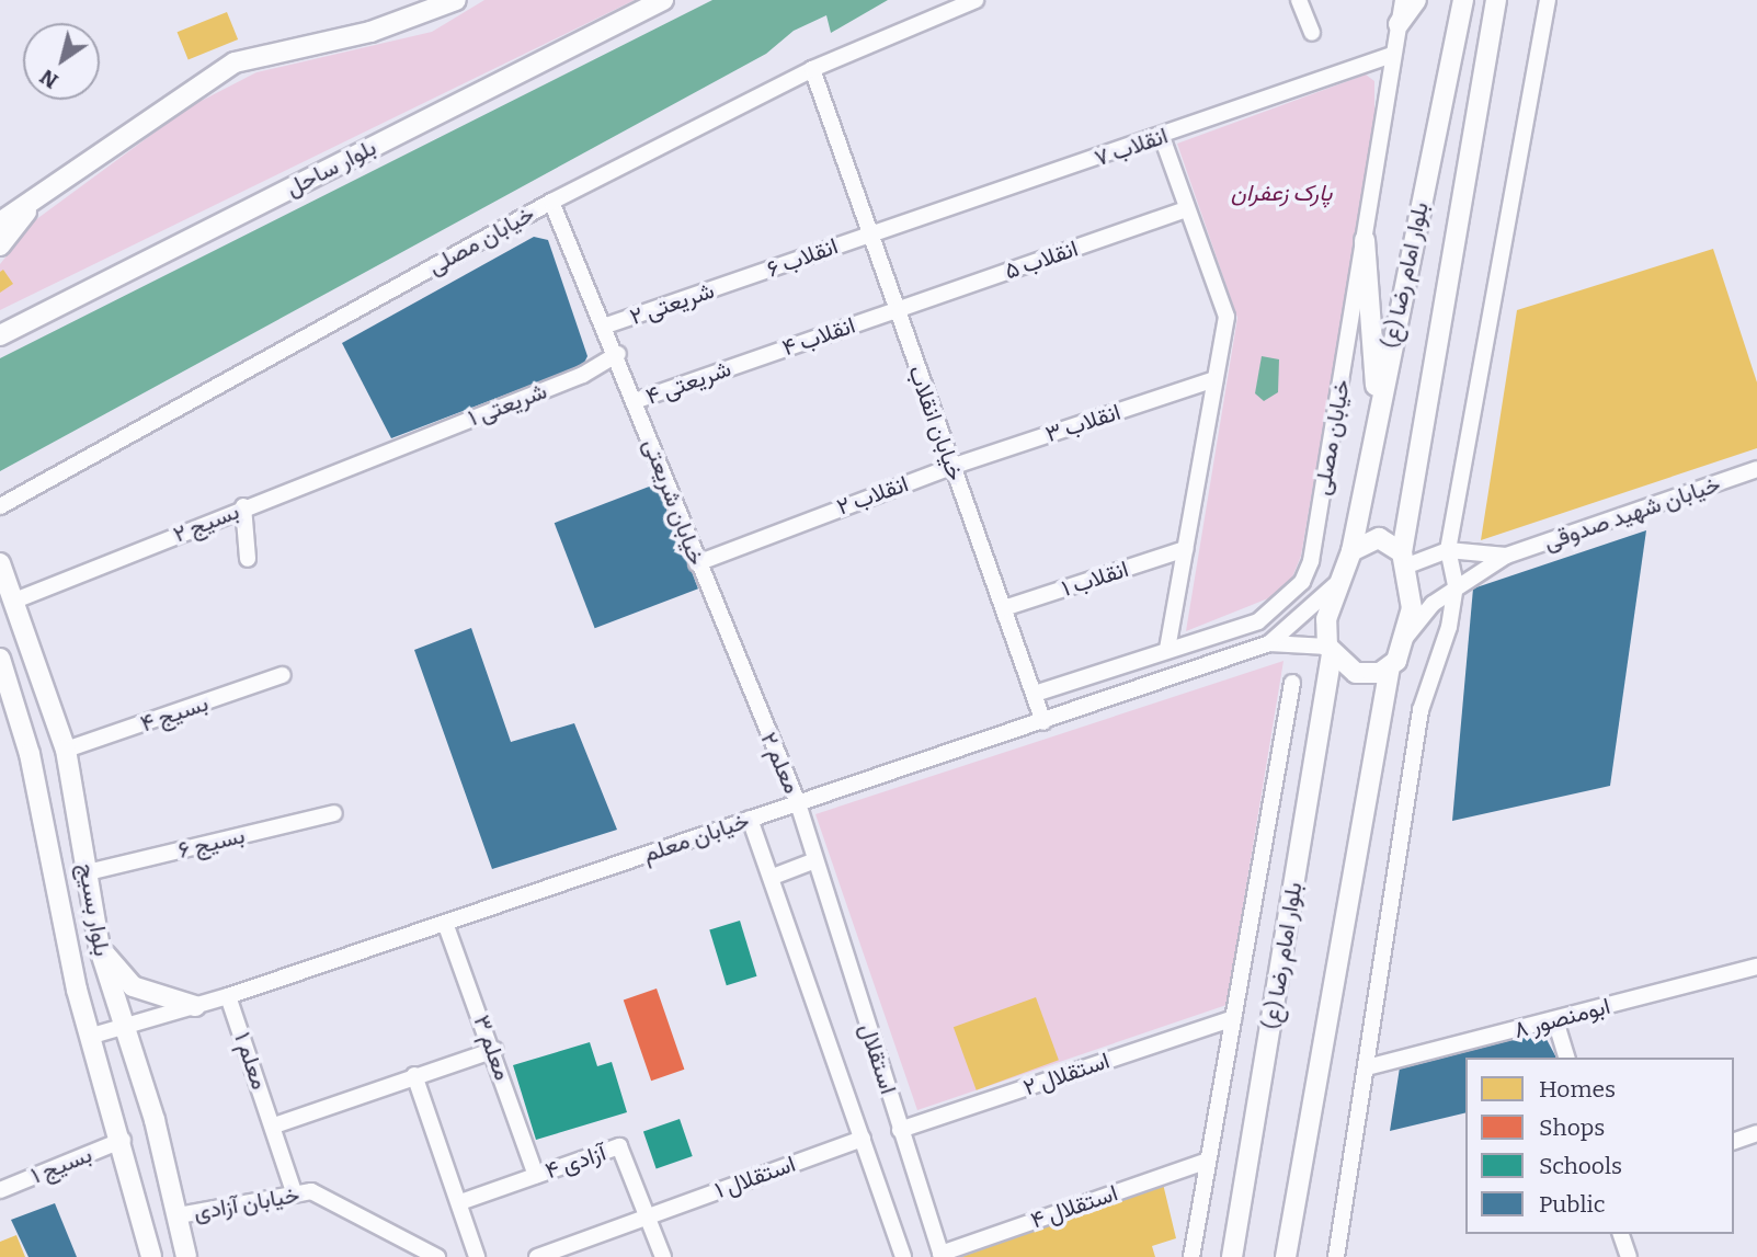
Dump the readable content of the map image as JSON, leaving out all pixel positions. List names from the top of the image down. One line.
{"streets":{"main road":["بلوار ساحل","بلوار امام رضا (ع)","بلوار بسیج"],"street":["انقلاب ۷","خیابان مصلی","انقلاب ۶","انقلاب ۵","شریعتی ۲","انقلاب ۴","شریعتی ۴","شریعتی ۱","خیابان انقلاب","انقلاب ۳","انقلاب ۲","خیابان شریعتی","خیابان شهید صدوقی","بسیج ۲","انقلاب ۱","بسیج ۴","معلم ۲","خیابان معلم","بسیج ۶","ابومنصور ۸","معلم ۳","استقلال","معلم ۱","استقلال ۲","آزادی ۴","بسیج ۱","استقلال ۱","خیابان آزادی","استقلال ۴"]},"crossings":[["انقلاب ۷","خیابان مصلی"],["انقلاب ۷","انقلاب ۶"],["انقلاب ۷","خیابان انقلاب"],["خیابان مصلی","خیابان انقلاب"],["خیابان مصلی","خیابان شریعتی"],["انقلاب ۶","شریعتی ۲"],["انقلاب ۶","خیابان انقلاب"],["انقلاب ۵","انقلاب ۴"],["انقلاب ۵","خیابان انقلاب"],["بلوار امام رضا (ع)","خیابان شهید صدوقی"],["شریعتی ۲","خیابان شریعتی"],["انقلاب ۴","شریعتی ۴"],["انقلاب ۴","خیابان انقلاب"],["شریعتی ۴","خیابان شریعتی"],["شریعتی ۱","خیابان شریعتی"],["شریعتی ۱","بسیج ۲"],["خیابان انقلاب","انقلاب ۳"],["خیابان انقلاب","انقلاب ۲"],["خیابان انقلاب","انقلاب ۱"],["خیابان انقلاب","خیابان معلم"],["انقلاب ۳","انقلاب ۲"],["انقلاب ۲","خیابان شریعتی"],["خیابان شریعتی","معلم ۲"],["بسیج ۲","بلوار بسیج"],["بسیج ۴","بلوار بسیج"],["معلم ۲","خیابان معلم"],["معلم ۲","استقلال"],["خیابان معلم","بلوار بسیج"],["خیابان معلم","معلم ۳"],["خیابان معلم","استقلال"],["خیابان معلم","معلم ۱"],["بسیج ۶","بلوار بسیج"],["بلوار بسیج","بسیج ۱"],["بلوار بسیج","خیابان آزادی"],["معلم ۳","آزادی ۴"],["استقلال","استقلال ۲"],["استقلال","استقلال ۱"],["استقلال","استقلال ۴"],["معلم ۱","خیابان آزادی"],["آزادی ۴","استقلال ۱"]],"parks":["پارک زعفران"],"legend":["Homes","Shops","Schools","Public"],"north":"bottom left"}
